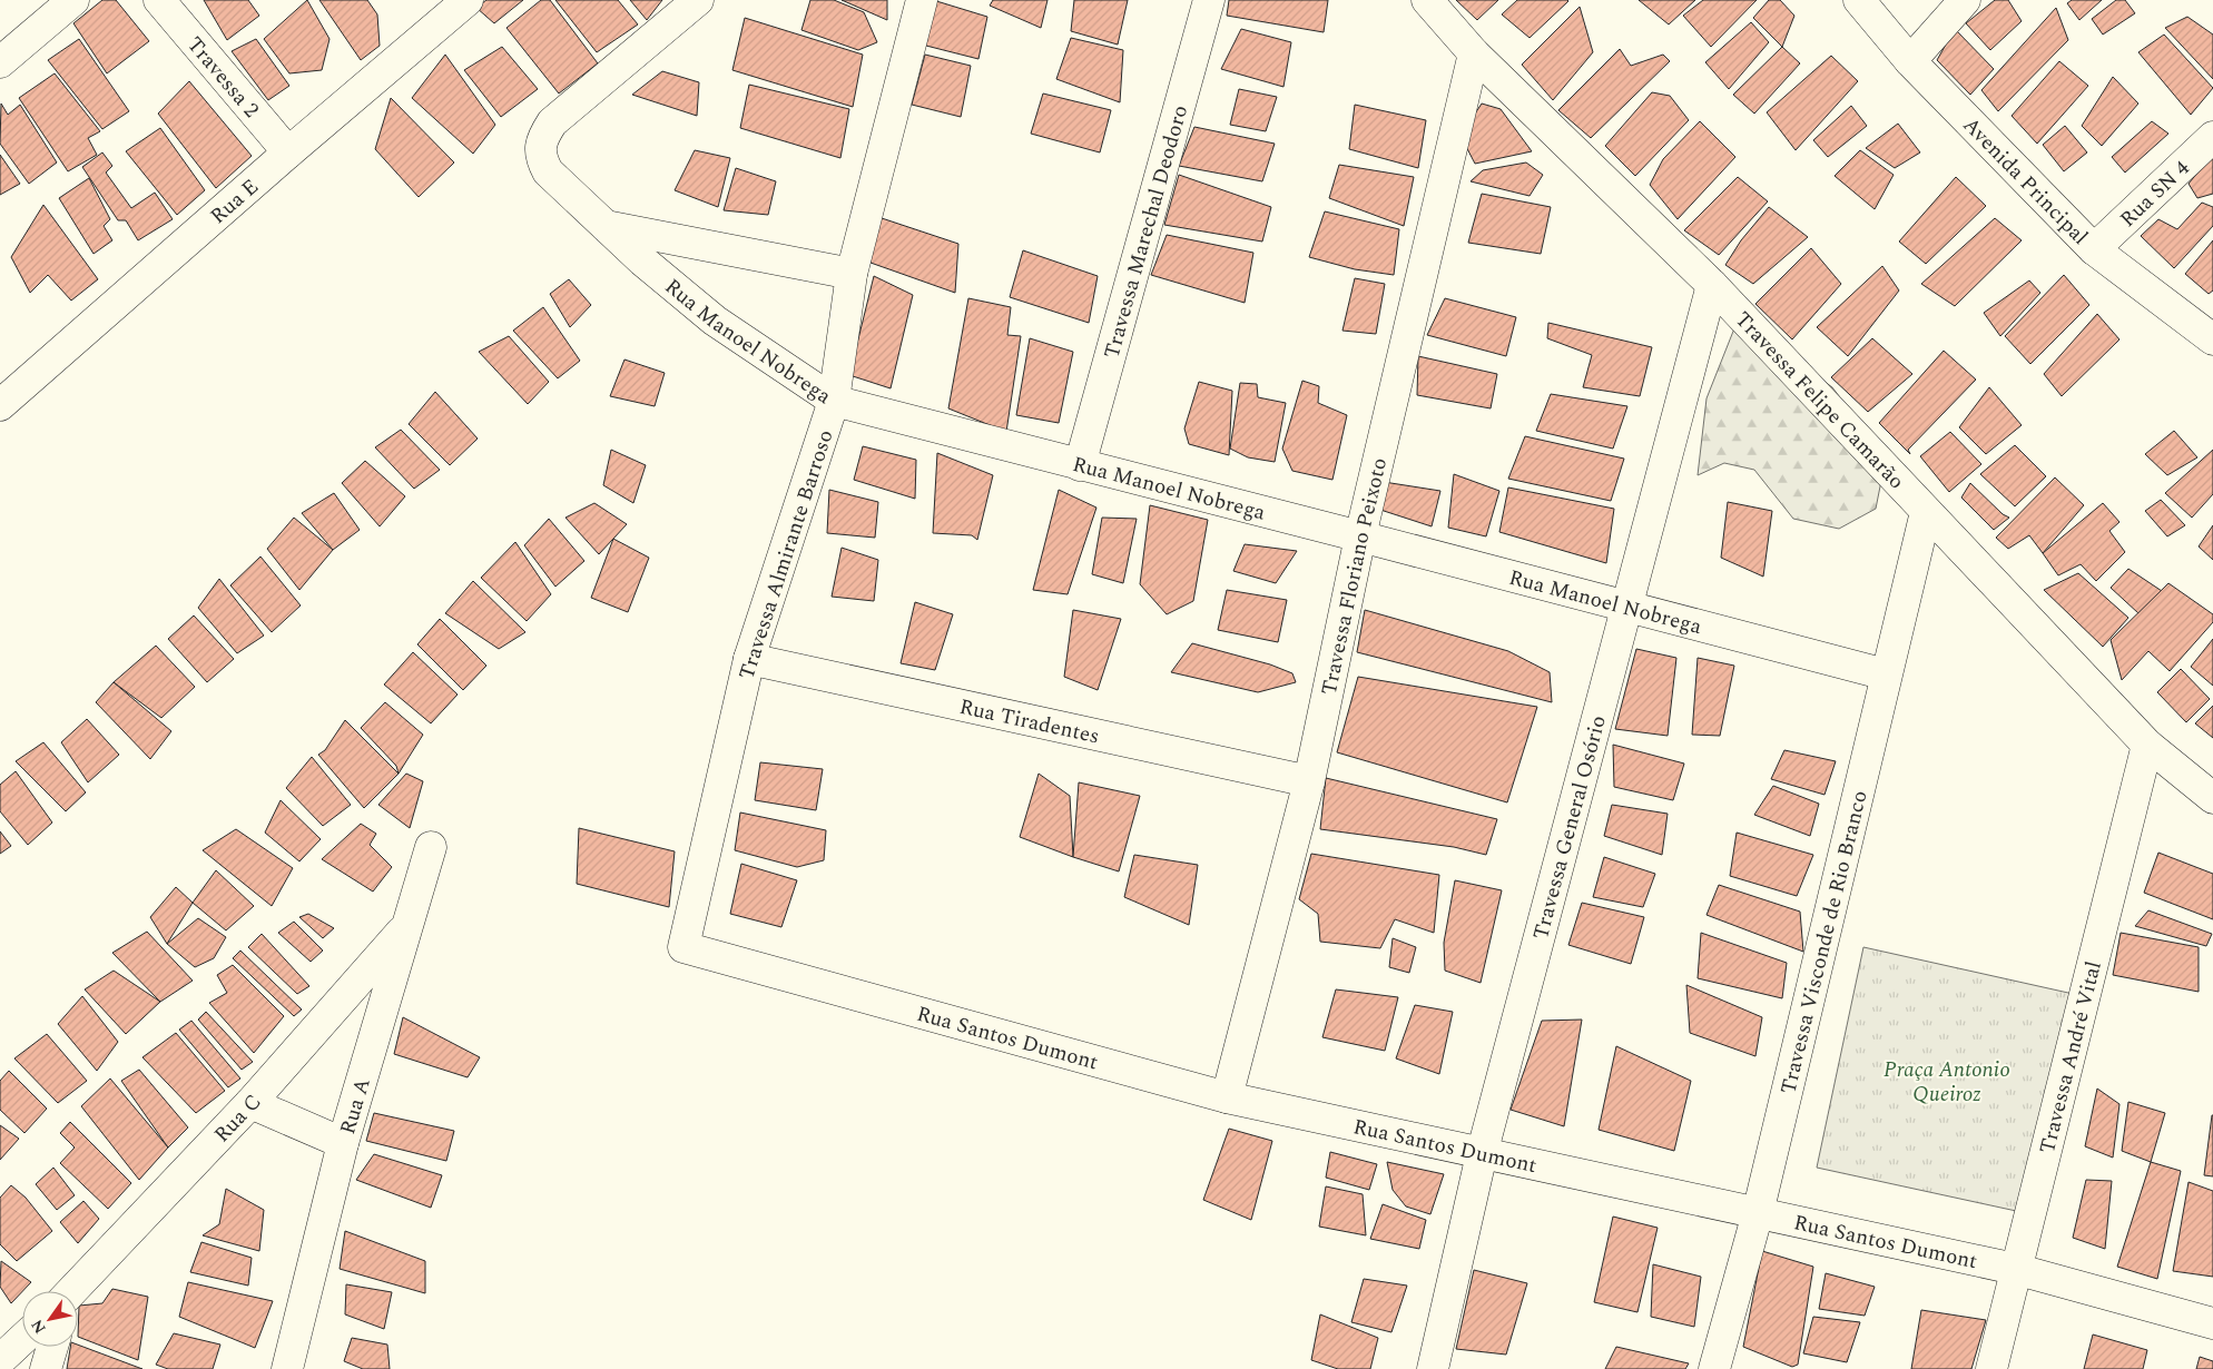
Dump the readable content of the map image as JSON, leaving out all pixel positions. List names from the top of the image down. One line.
{"streets":{"street":["Travessa 2","Avenida Principal","Rua SN 4","Rua E","Travessa Marechal Deodoro","Rua Manoel Nobrega","Travessa Felipe Camarão","Travessa Almirante Barroso","Travessa Floriano Peixoto","Rua Tiradentes","Travessa General Osório","Travessa Visconde de Rio Branco","Rua Santos Dumont","Travessa André Vital","Rua A","Rua C"]},"crossings":[["Travessa 2","Rua E"],["Avenida Principal","Rua SN 4"],["Travessa Marechal Deodoro","Rua Manoel Nobrega"],["Rua Manoel Nobrega","Travessa Almirante Barroso"],["Rua Manoel Nobrega","Travessa Floriano Peixoto"],["Rua Manoel Nobrega","Travessa General Osório"],["Rua Manoel Nobrega","Travessa Visconde de Rio Branco"],["Travessa Felipe Camarão","Travessa Floriano Peixoto"],["Travessa Felipe Camarão","Travessa General Osório"],["Travessa Felipe Camarão","Travessa Visconde de Rio Branco"],["Travessa Felipe Camarão","Travessa André Vital"],["Travessa Almirante Barroso","Rua Tiradentes"],["Travessa Almirante Barroso","Rua Santos Dumont"],["Travessa Floriano Peixoto","Rua Tiradentes"],["Travessa Floriano Peixoto","Rua Santos Dumont"],["Travessa General Osório","Rua Santos Dumont"],["Travessa Visconde de Rio Branco","Rua Santos Dumont"],["Rua Santos Dumont","Travessa André Vital"],["Rua A","Rua C"]],"parks":["Praça Antonio Queiroz"],"north":"bottom left"}
